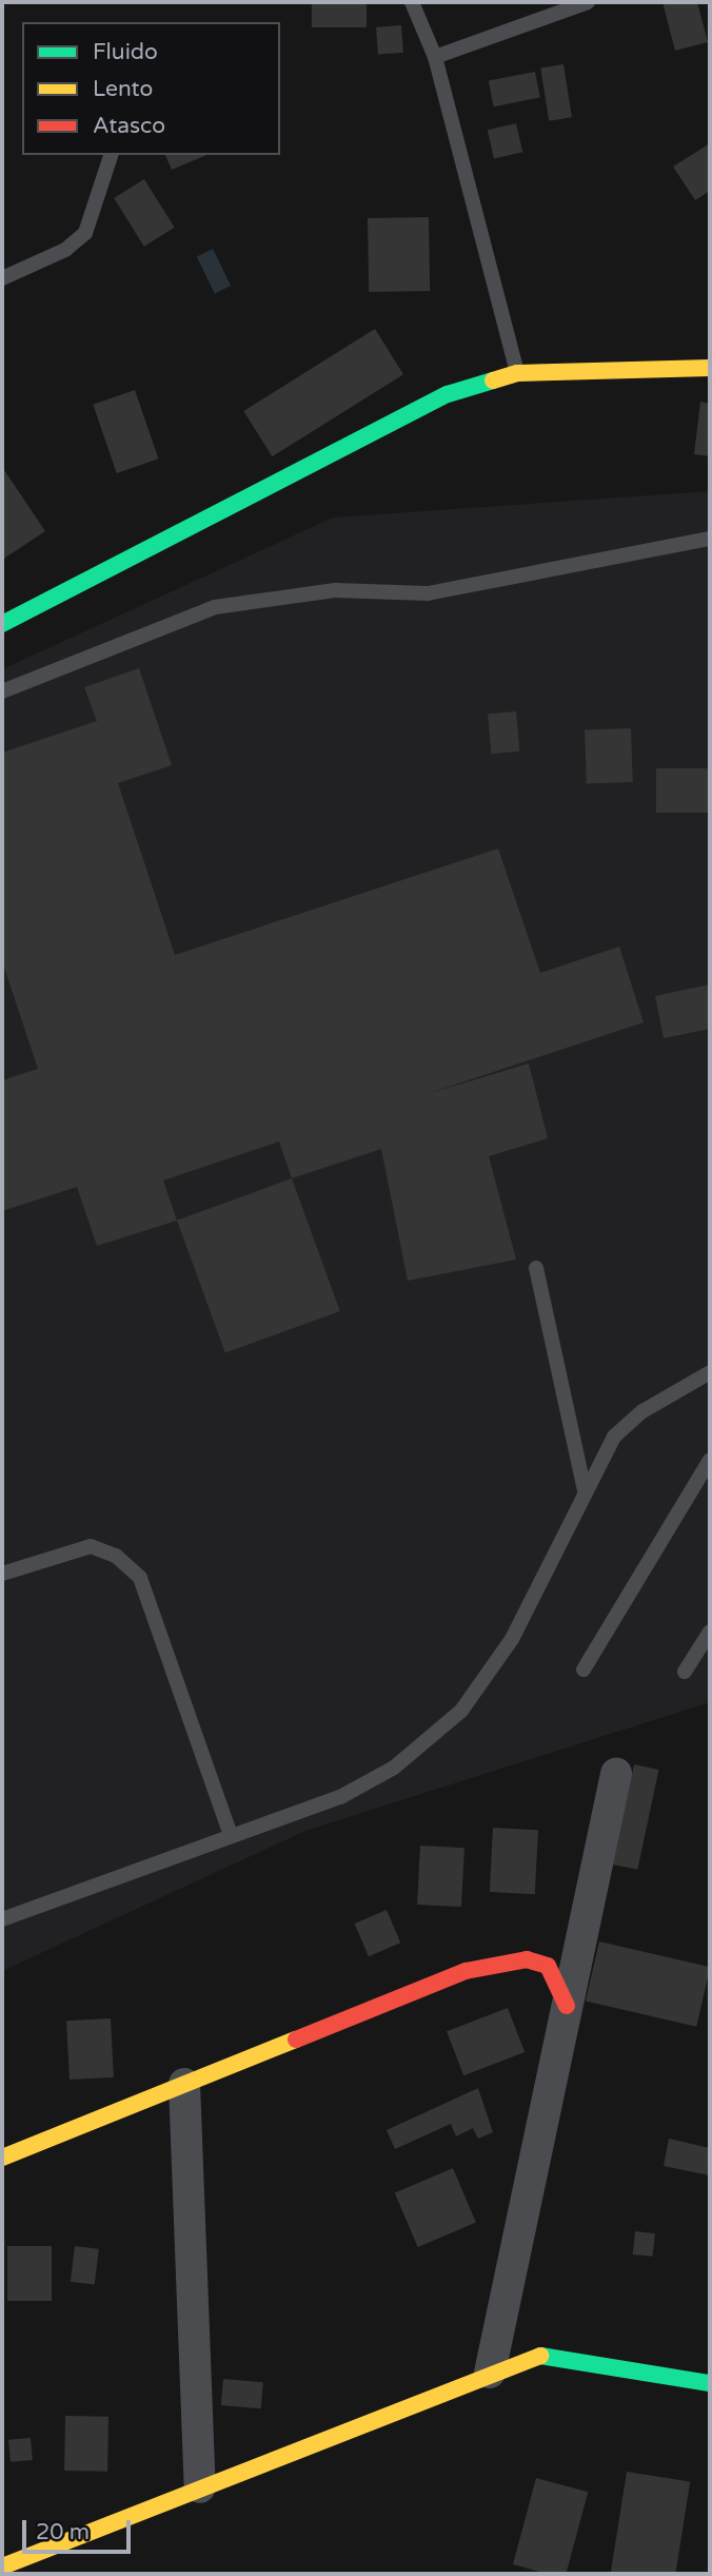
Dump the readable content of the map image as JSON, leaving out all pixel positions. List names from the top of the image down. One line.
{"legend":["Fluido","Lento","Atasco"],"scale_bar":"20 m"}
